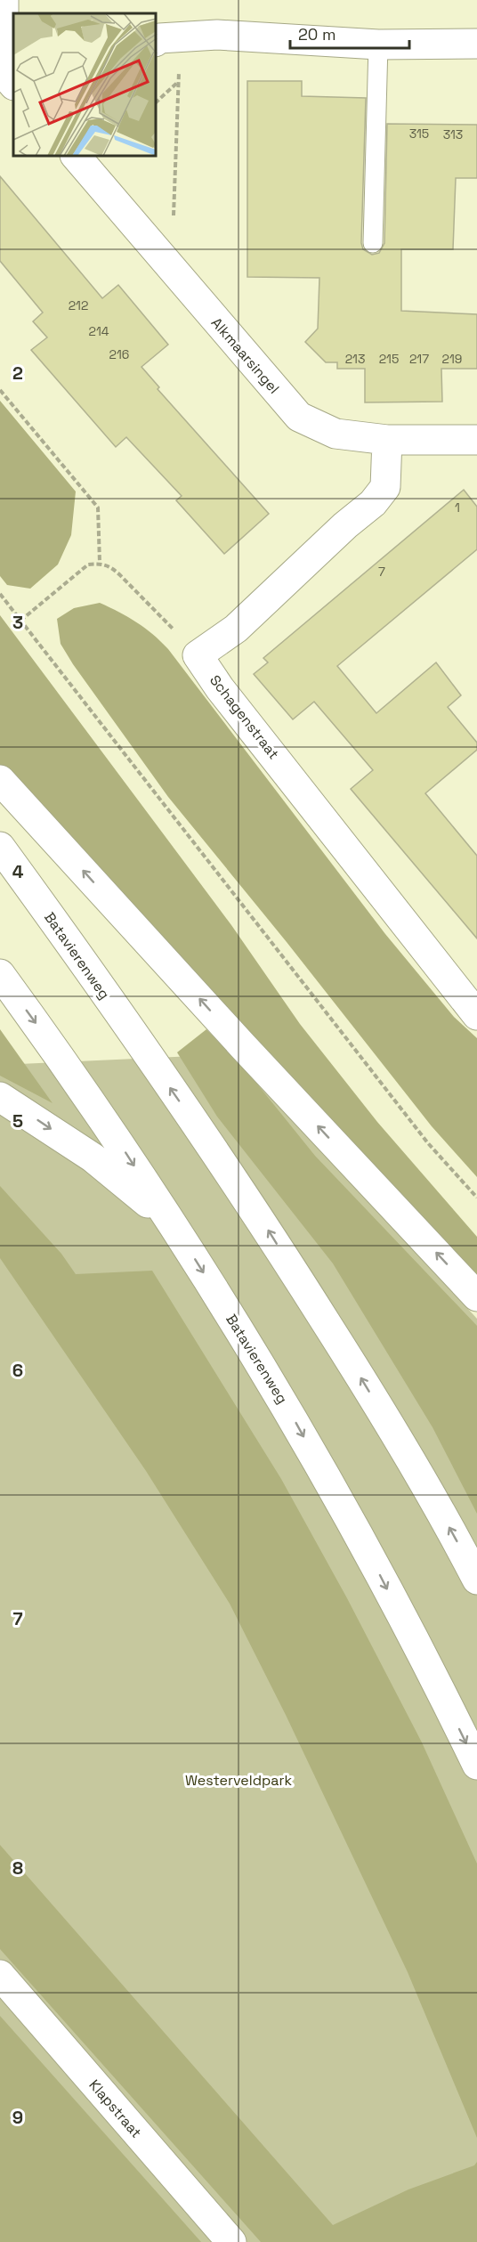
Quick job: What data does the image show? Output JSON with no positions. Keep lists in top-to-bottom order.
{
  "streets": {
    "main road": [
      "Alkmaarsingel",
      "Schagenstraat",
      "Batavierenweg",
      "Klapstraat"
    ]
  },
  "parks": ["Westerveldpark"],
  "house_numbers": [
    "315",
    "313",
    "212",
    "214",
    "216",
    "213",
    "215",
    "217",
    "219",
    "1",
    "7"
  ],
  "scale_bar": "20 m",
  "grid": {
    "rows": [
      "2",
      "3",
      "4",
      "5",
      "6",
      "7",
      "8",
      "9"
    ]
  }
}
